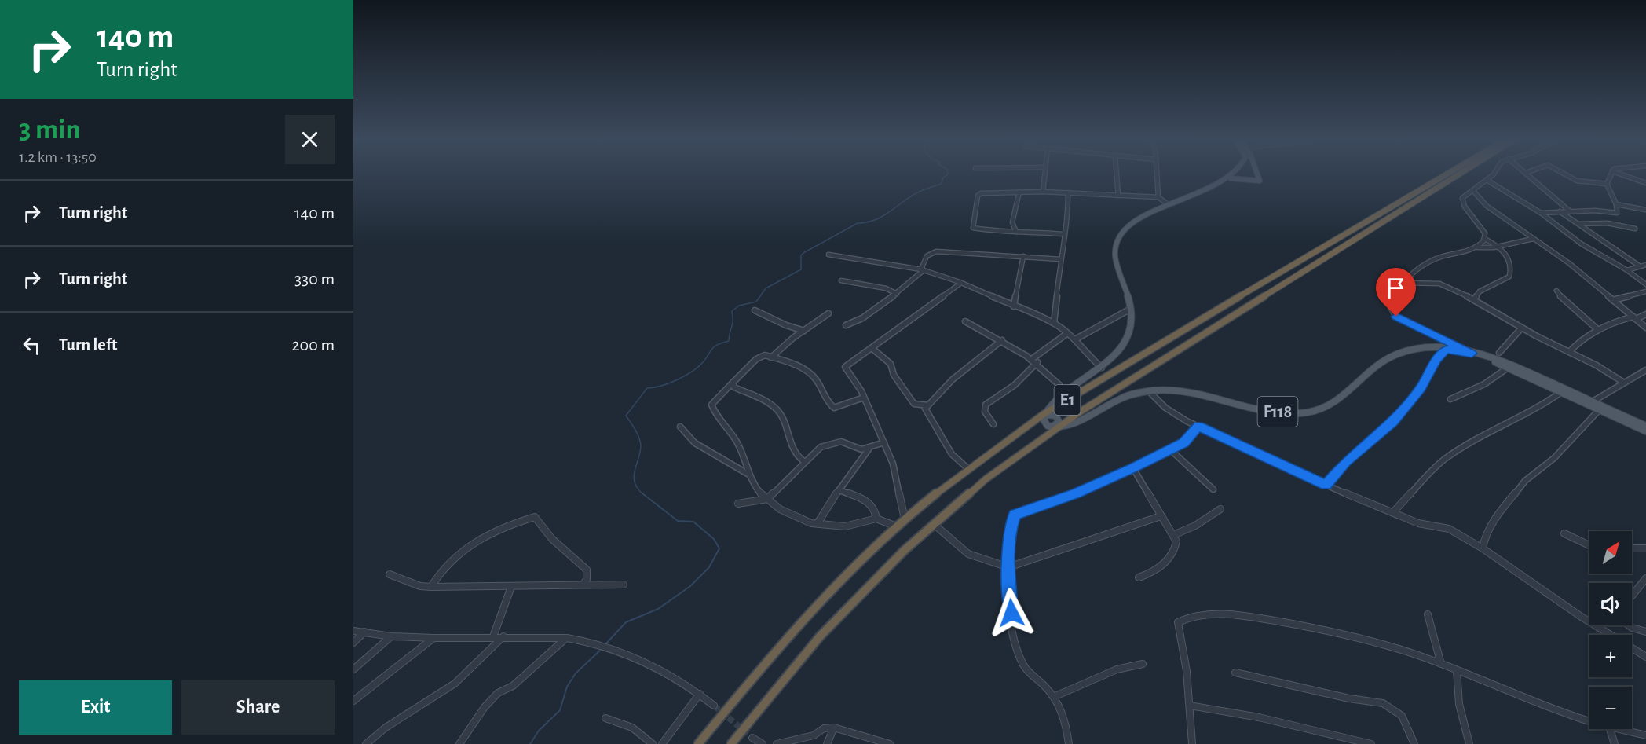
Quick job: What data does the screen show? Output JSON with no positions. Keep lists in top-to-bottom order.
{
  "streets": {
    "highway": ["E1"],
    "main road": ["F118"]
  },
  "north": "top right",
  "page": {
    "turn": ["140 m", "Turn right"],
    "heading": ["3 min", "1.2 km · 13:50"],
    "list": [
      {
        "name": "Turn right",
        "value": "140 m"
      },
      {
        "name": "Turn right",
        "value": "330 m"
      },
      {
        "name": "Turn left",
        "value": "200 m"
      }
    ],
    "map_buttons": ["+", "−"],
    "buttons": ["Exit", "Share"]
  }
}
